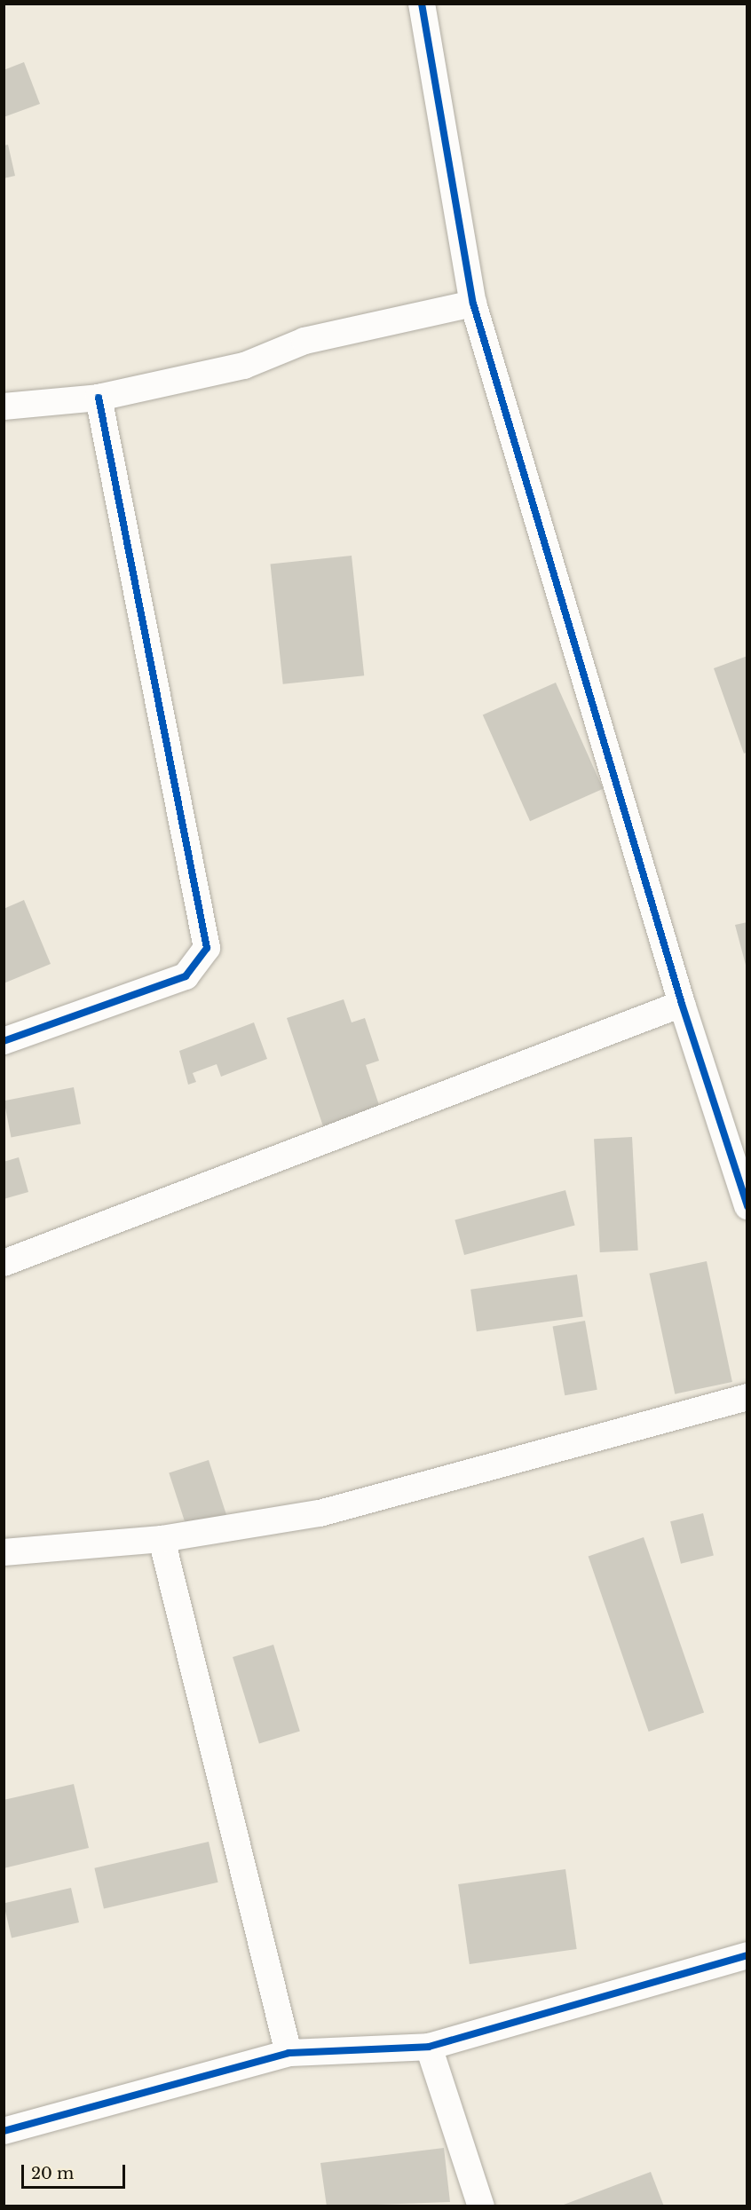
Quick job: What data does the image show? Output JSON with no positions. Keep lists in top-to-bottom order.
{
  "scale_bar": "20 m"
}
